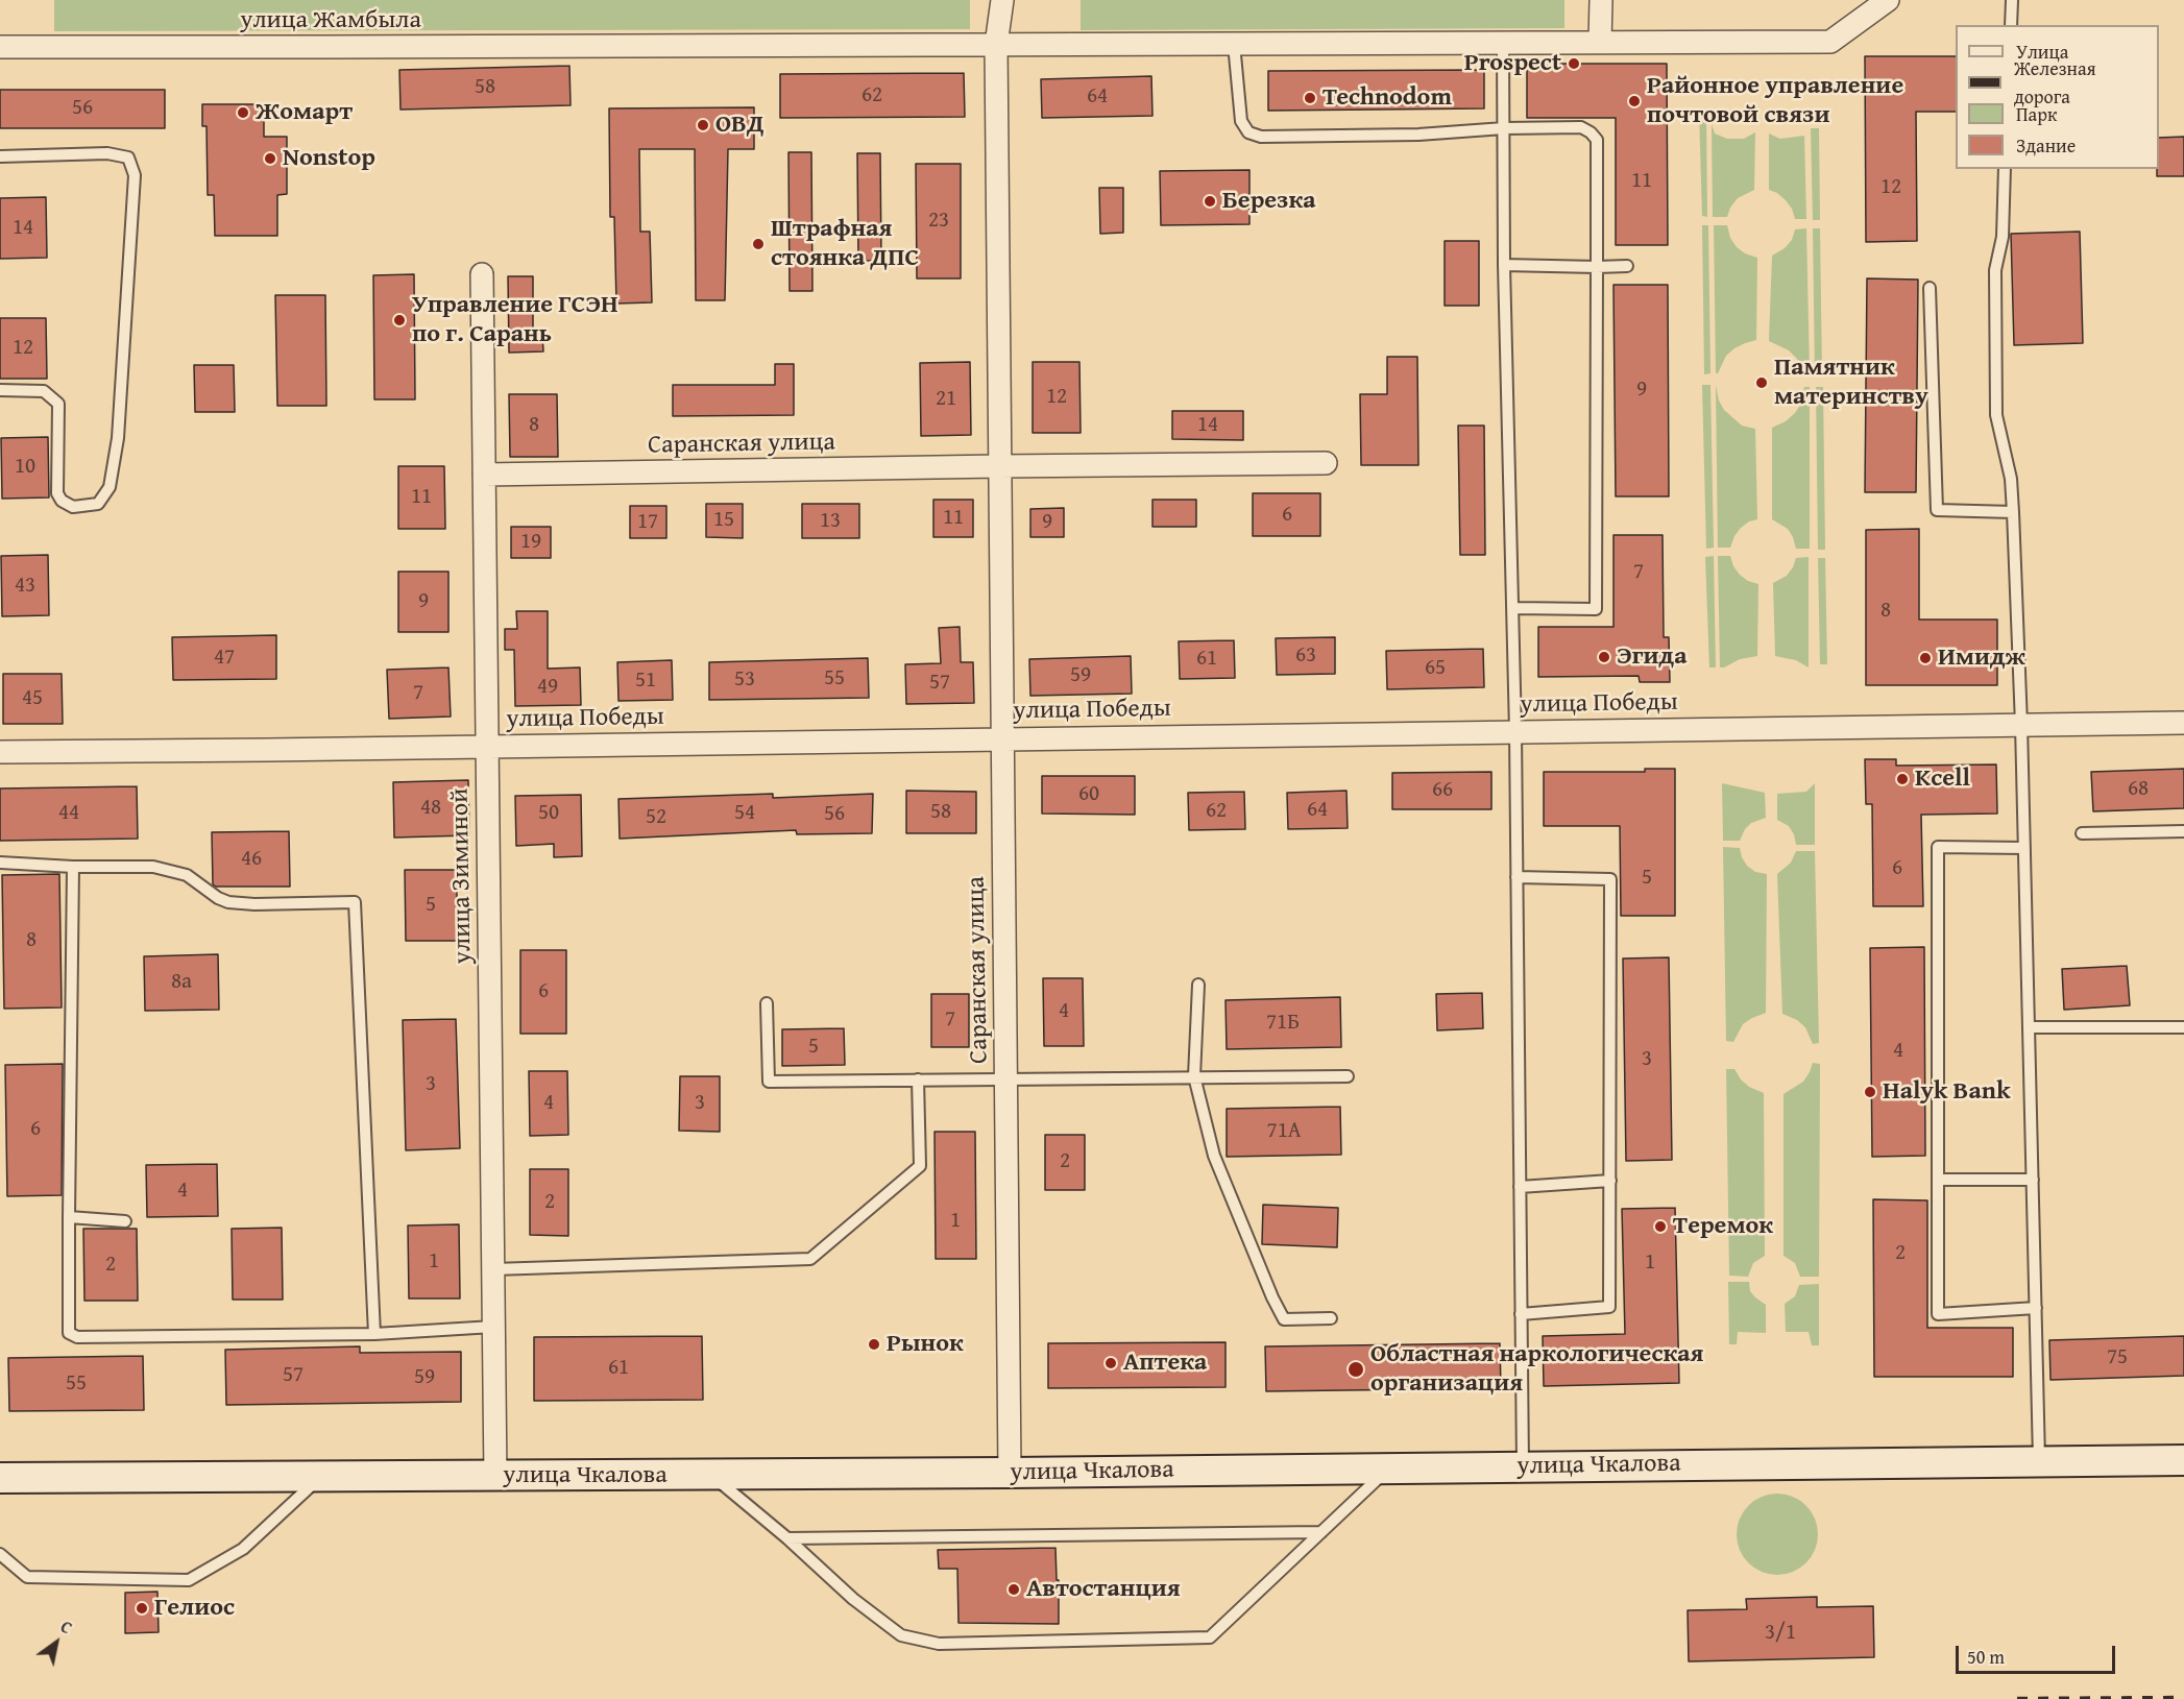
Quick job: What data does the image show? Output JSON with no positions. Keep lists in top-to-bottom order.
{
  "streets": {
    "main road": ["улица Чкалова"],
    "street": [
      "улица Жамбыла",
      "Саранская улица",
      "улица Победы",
      "улица Зиминой"
    ]
  },
  "crossings": [
    ["улица Жамбыла", "Саранская улица"],
    ["Саранская улица", "улица Победы"],
    ["Саранская улица", "улица Зиминой"],
    ["Саранская улица", "улица Чкалова"],
    ["улица Победы", "улица Зиминой"],
    ["улица Зиминой", "улица Чкалова"]
  ],
  "places": [
    "Prospect",
    "Technodom",
    "Районное управление почтовой связи",
    "Жомарт",
    "ОВД",
    "Nonstop",
    "Березка",
    "Штрафная стоянка ДПС",
    "Управление ГСЭН по г. Сарань",
    "Памятник материнству",
    "Эгида",
    "Имидж",
    "Kcell",
    "Halyk Bank",
    "Теремок",
    "Рынок",
    "Аптека",
    "Областная наркологическая организация",
    "Автостанция",
    "Гелиос"
  ],
  "house_numbers": [
    "58",
    "62",
    "64",
    "56",
    "11",
    "12",
    "23",
    "14",
    "12",
    "9",
    "12",
    "21",
    "8",
    "14",
    "10",
    "11",
    "6",
    "11",
    "15",
    "13",
    "17",
    "9",
    "19",
    "7",
    "43",
    "9",
    "8",
    "63",
    "47",
    "61",
    "65",
    "59",
    "55",
    "53",
    "51",
    "57",
    "49",
    "7",
    "45",
    "68",
    "66",
    "60",
    "48",
    "64",
    "62",
    "58",
    "44",
    "50",
    "54",
    "56",
    "52",
    "46",
    "6",
    "5",
    "5",
    "8",
    "8а",
    "6",
    "4",
    "7",
    "71Б",
    "5",
    "4",
    "3",
    "3",
    "4",
    "3",
    "6",
    "71А",
    "2",
    "4",
    "2",
    "1",
    "2",
    "1",
    "1",
    "2",
    "75",
    "61",
    "57",
    "59",
    "55",
    "3/1"
  ],
  "legend": [
    "Улица",
    "Железная дорога",
    "Парк",
    "Здание"
  ],
  "scale_bar": "50 m",
  "north": "top right"
}
